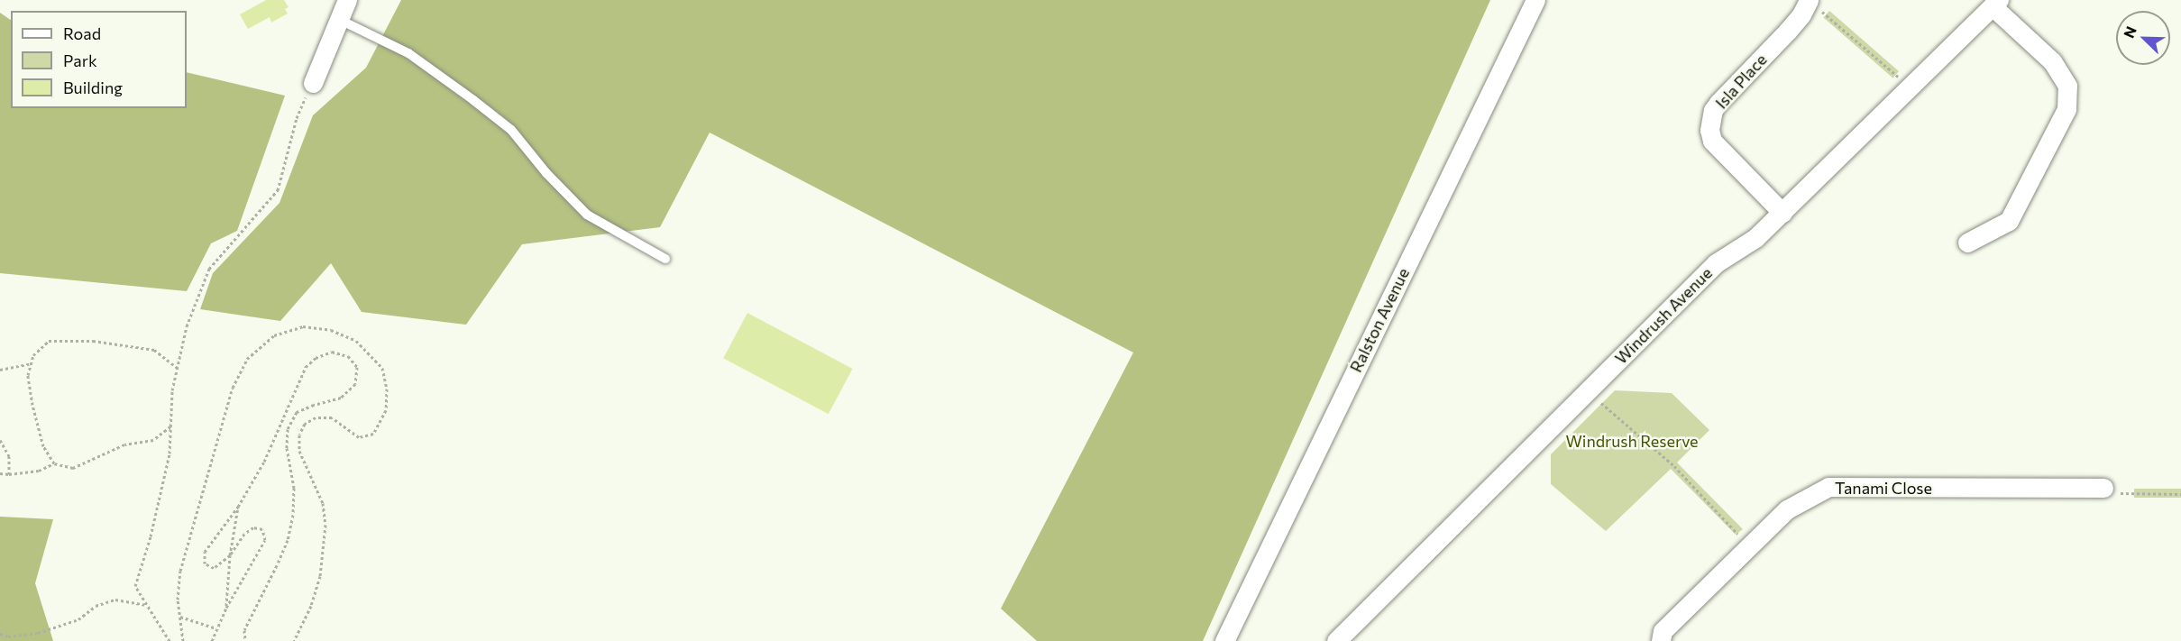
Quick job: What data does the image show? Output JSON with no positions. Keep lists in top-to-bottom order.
{
  "streets": {
    "street": [
      "Isla Place",
      "Windrush Avenue",
      "Ralston Avenue",
      "Tanami Close"
    ]
  },
  "crossings": [
    ["Isla Place", "Windrush Avenue"]
  ],
  "parks": ["Windrush Reserve"],
  "legend": ["Road", "Park", "Building"],
  "north": "top left"
}
